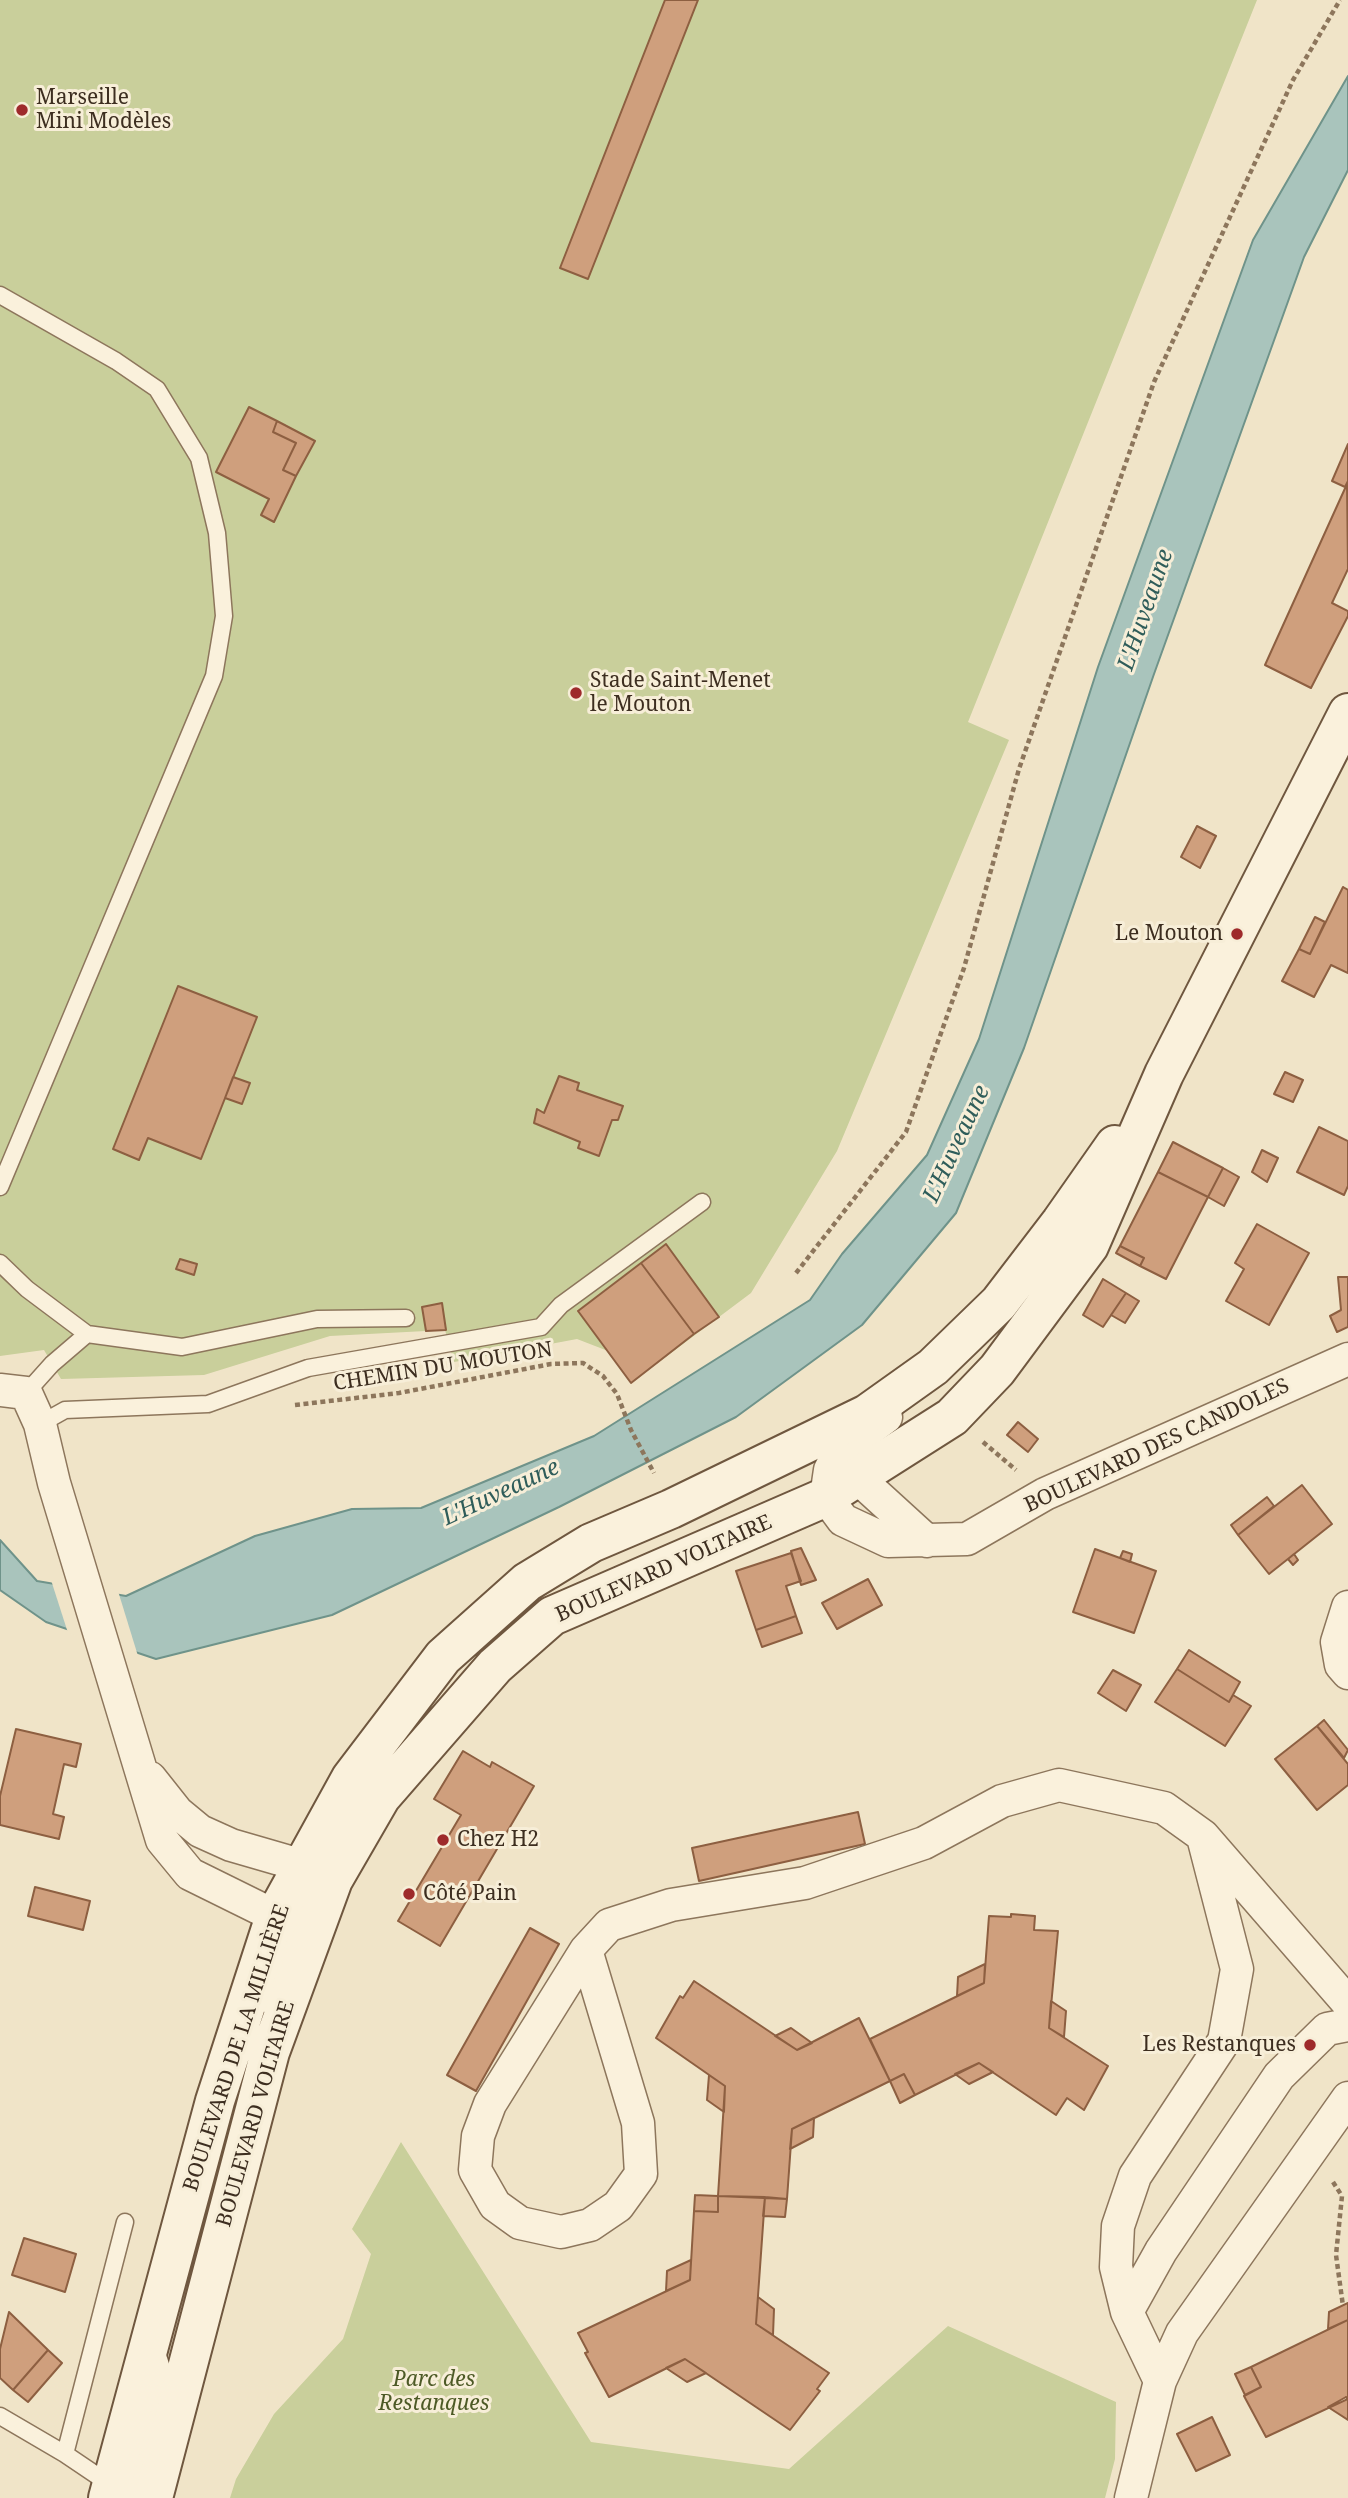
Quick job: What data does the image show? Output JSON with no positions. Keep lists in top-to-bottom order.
{
  "streets": {
    "main road": ["BOULEVARD VOLTAIRE", "BOULEVARD DE LA MILLIÈRE"],
    "street": ["BOULEVARD DES CANDOLES"],
    "path": ["CHEMIN DU MOUTON"]
  },
  "crossings": [
    ["BOULEVARD DES CANDOLES", "BOULEVARD VOLTAIRE"],
    ["BOULEVARD VOLTAIRE", "BOULEVARD DE LA MILLIÈRE"]
  ],
  "water": ["L'Huveaune"],
  "parks": ["Parc des Restanques"],
  "places": [
    "Marseille Mini Modèles",
    "Stade Saint-Menet le Mouton",
    "Le Mouton",
    "Chez H2",
    "Côté Pain",
    "Les Restanques"
  ]
}
